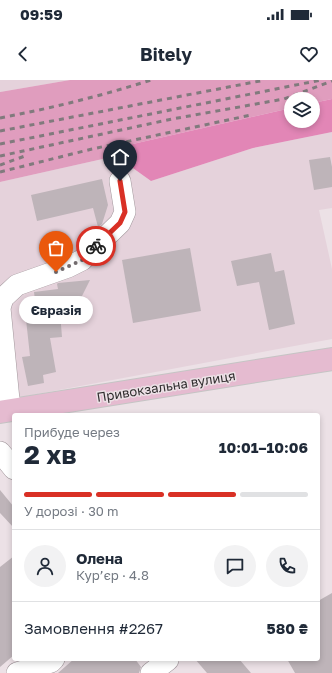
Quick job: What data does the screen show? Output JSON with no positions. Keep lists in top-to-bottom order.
{
  "streets": {
    "main road": ["Привокзальна вулиця"]
  },
  "places": ["Євразія"],
  "page": {
    "status": "09:59",
    "header": "Bitely",
    "bubble": "Євразія",
    "heading": ["2 хв", "Прибуде через", "10:01–10:06"],
    "panel": [
      "Олена",
      "Кур’єр · 4.8",
      "Замовлення #2267",
      "580 ₴"
    ],
    "bar": "У дорозі · 30 m"
  }
}
